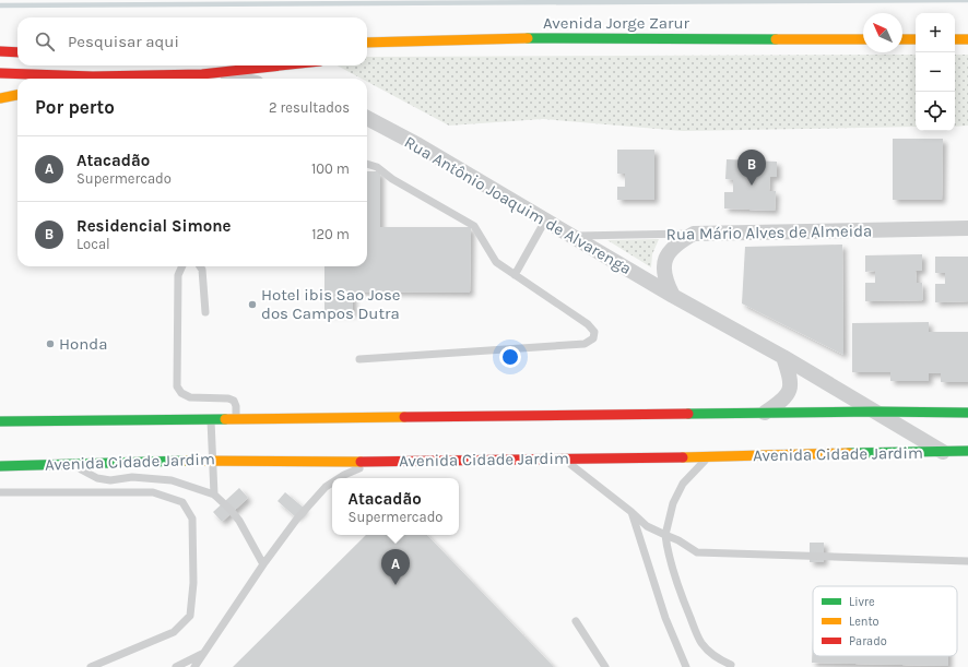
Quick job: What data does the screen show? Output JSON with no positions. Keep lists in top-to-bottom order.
{
  "streets": {
    "main road": ["Avenida Jorge Zarur", "Avenida Cidade Jardim"],
    "street": ["Rua Antônio Joaquim de Alvarenga", "Rua Mário Alves de Almeida"]
  },
  "crossings": [
    ["Rua Antônio Joaquim de Alvarenga", "Rua Mário Alves de Almeida"],
    ["Rua Antônio Joaquim de Alvarenga", "Avenida Cidade Jardim"]
  ],
  "places": ["Hotel ibis Sao Jose dos Campos Dutra", "Honda"],
  "legend": ["Livre", "Lento", "Parado"],
  "north": "top left",
  "page": {
    "map_buttons": ["+", "−"],
    "search": "Pesquisar aqui",
    "heading": ["Por perto", "2 resultados"],
    "list": [
      {
        "mark": "A",
        "name": "Atacadão",
        "note": "Supermercado",
        "value": "100 m"
      },
      {
        "mark": "B",
        "name": "Residencial Simone",
        "note": "Local",
        "value": "120 m"
      }
    ],
    "pins": ["B", "A"],
    "popup": ["Atacadão", "Supermercado"]
  }
}
